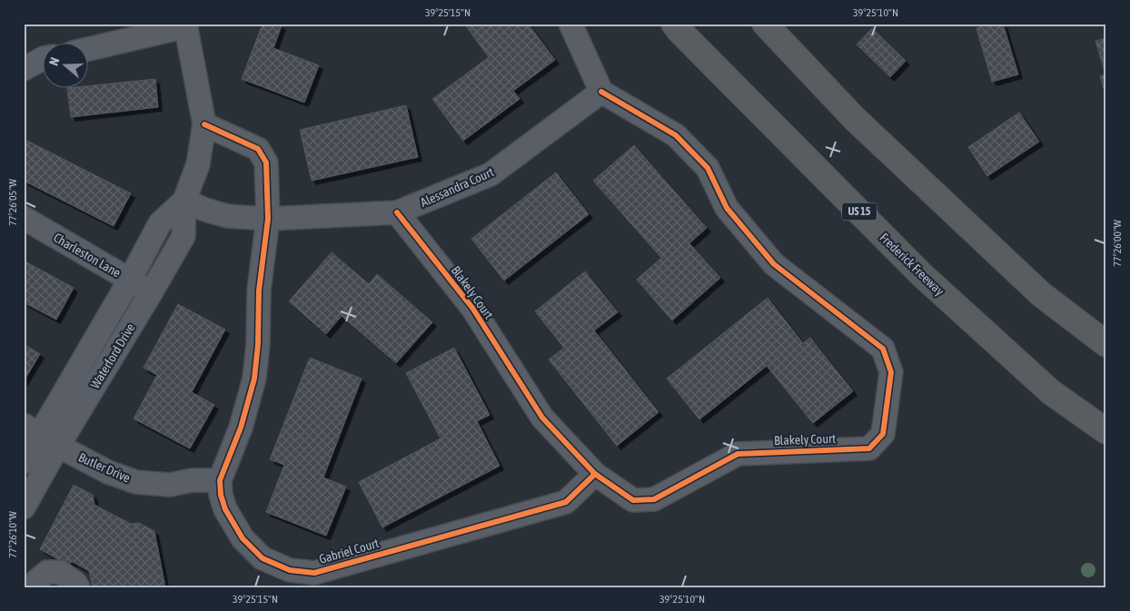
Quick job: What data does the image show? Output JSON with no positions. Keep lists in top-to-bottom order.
{
  "streets": {
    "highway": ["US 15", "Frederick Freeway"],
    "street": [
      "Alessandra Court",
      "Charleston Lane",
      "Blakely Court",
      "Waterford Drive",
      "Butler Drive",
      "Gabriel Court"
    ]
  },
  "crossings": [
    ["Alessandra Court", "Blakely Court"],
    ["Alessandra Court", "Waterford Drive"],
    ["Charleston Lane", "Waterford Drive"],
    ["Blakely Court", "Gabriel Court"],
    ["Waterford Drive", "Butler Drive"],
    ["Butler Drive", "Gabriel Court"]
  ],
  "north": "left",
  "coordinates": [
    "39°25'15\"N",
    "39°25'10\"N",
    "77°26'05\"W",
    "77°26'00\"W",
    "77°26'10\"W"
  ]
}
